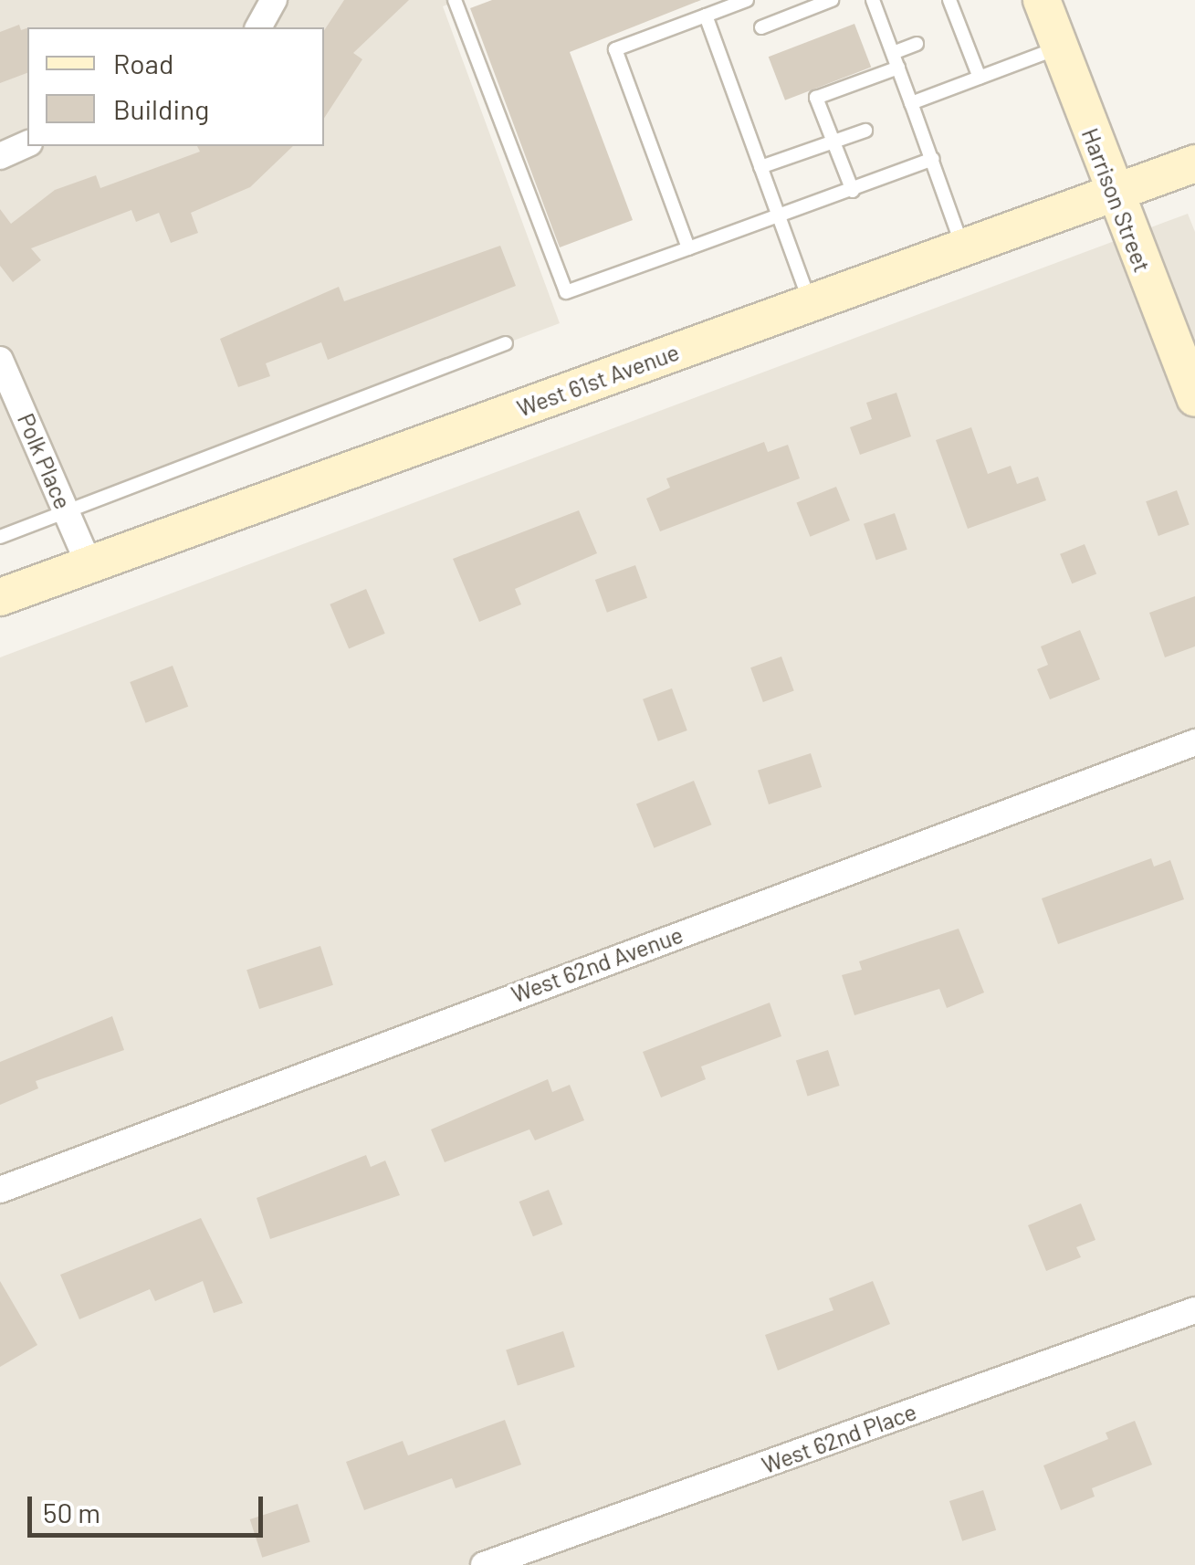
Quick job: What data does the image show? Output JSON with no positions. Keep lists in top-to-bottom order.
{
  "streets": {
    "main road": ["Harrison Street", "West 61st Avenue"],
    "street": ["Polk Place", "West 62nd Avenue", "West 62nd Place"]
  },
  "crossings": [
    ["Harrison Street", "West 61st Avenue"],
    ["West 61st Avenue", "Polk Place"]
  ],
  "legend": ["Road", "Building"],
  "scale_bar": "50 m"
}
